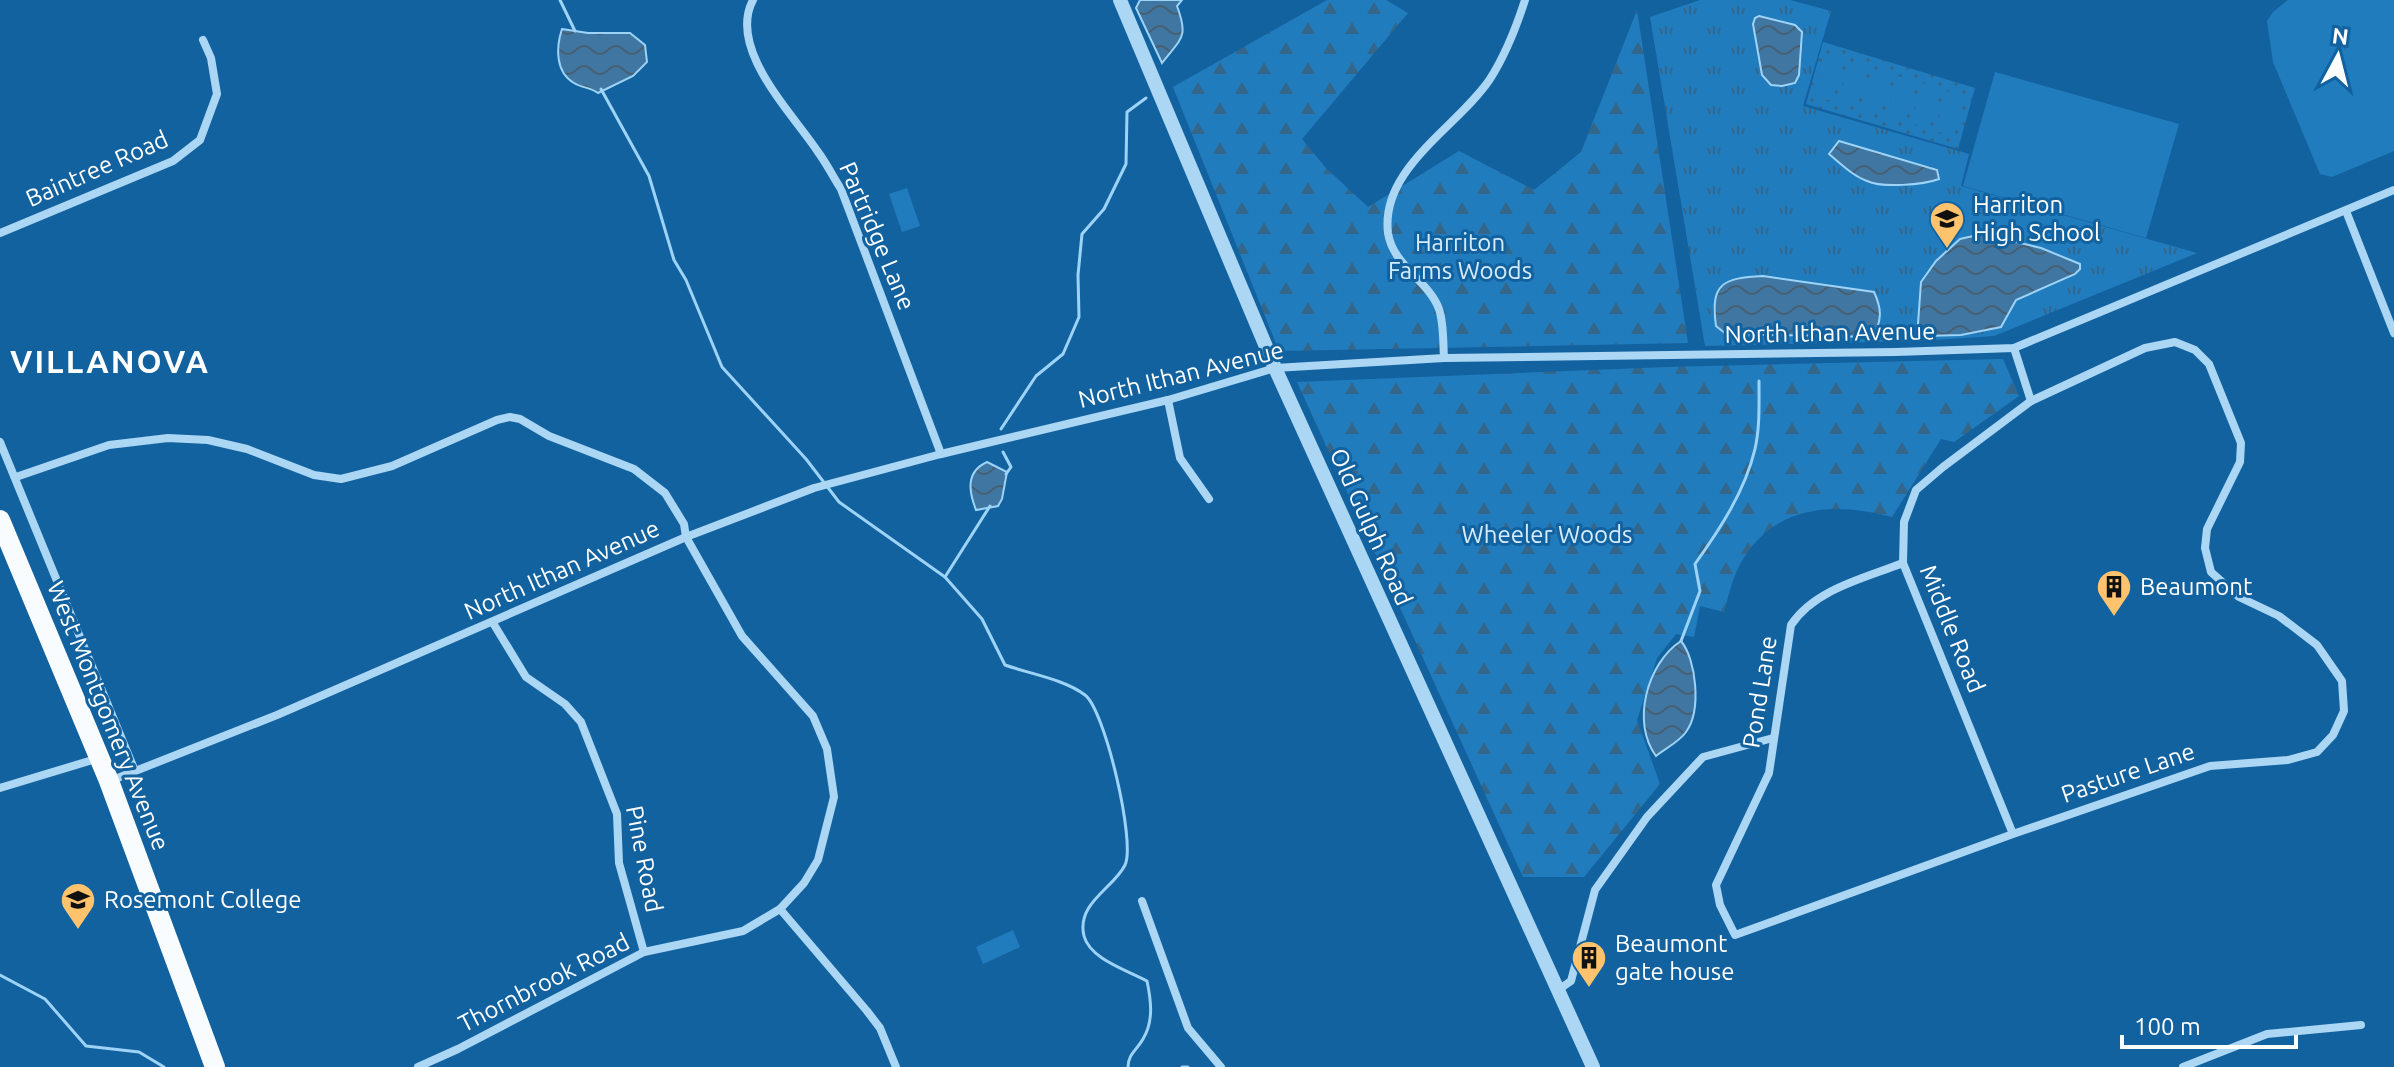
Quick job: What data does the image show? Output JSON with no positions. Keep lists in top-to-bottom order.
{
  "streets": {
    "main road": ["West Montgomery Avenue"],
    "street": [
      "Baintree Road",
      "Partridge Lane",
      "North Ithan Avenue",
      "Old Gulph Road",
      "Middle Road",
      "Pond Lane",
      "Pasture Lane",
      "Pine Road",
      "Thornbrook Road"
    ]
  },
  "crossings": [
    ["Partridge Lane", "North Ithan Avenue"],
    ["North Ithan Avenue", "Old Gulph Road"],
    ["North Ithan Avenue", "West Montgomery Avenue"],
    ["North Ithan Avenue", "Pine Road"],
    ["North Ithan Avenue", "Thornbrook Road"],
    ["Middle Road", "Pond Lane"],
    ["Middle Road", "Pasture Lane"],
    ["Pond Lane", "Pasture Lane"],
    ["West Montgomery Avenue", "Thornbrook Road"],
    ["Pine Road", "Thornbrook Road"]
  ],
  "districts": ["VILLANOVA"],
  "parks": ["Harriton Farms Woods", "Wheeler Woods"],
  "places": {
    "school or university": ["Harriton High School", "Rosemont College"],
    "building": ["Beaumont", "Beaumont gate house"]
  },
  "scale_bar": "100 m",
  "north": "top"
}
